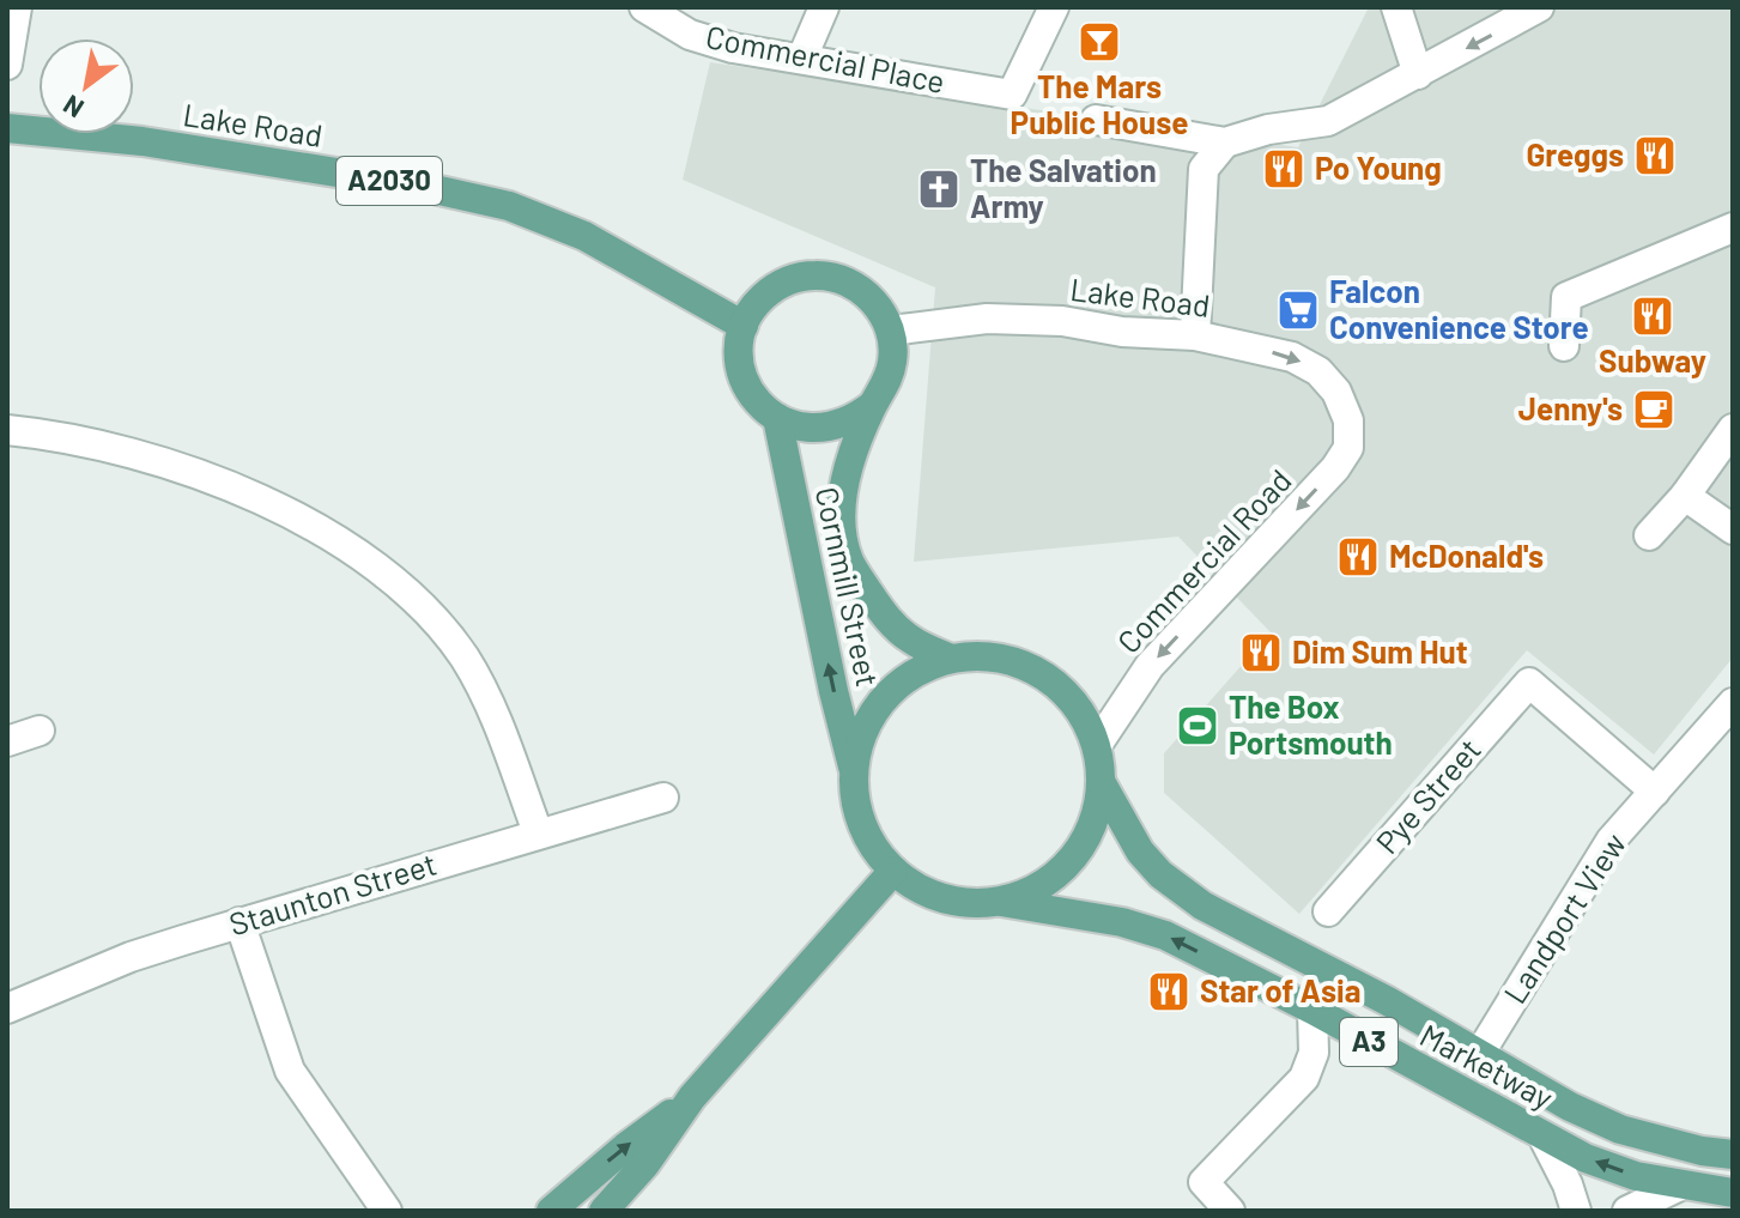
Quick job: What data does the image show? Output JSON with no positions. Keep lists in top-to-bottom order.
{
  "streets": {
    "main road": [
      "Lake Road",
      "A2030",
      "Cornmill Street",
      "A3",
      "Marketway"
    ],
    "street": [
      "Commercial Place",
      "Commercial Road",
      "Pye Street",
      "Staunton Street",
      "Landport View"
    ]
  },
  "crossings": [
    ["Lake Road", "Commercial Road"],
    ["Lake Road", "Cornmill Street"],
    ["Commercial Road", "Cornmill Street"],
    ["Commercial Road", "Marketway"],
    ["Cornmill Street", "Marketway"],
    ["Pye Street", "Landport View"],
    ["Landport View", "Marketway"]
  ],
  "one_way": ["Commercial Road", "Cornmill Street"],
  "places": {
    "bar": ["The Mars Public House"],
    "restaurant": [
      "Greggs",
      "Po Young",
      "Subway",
      "McDonald's",
      "Dim Sum Hut",
      "Star of Asia"
    ],
    "church": ["The Salvation Army"],
    "supermarket": ["Falcon Convenience Store"],
    "cafe": ["Jenny's"],
    "sports": ["The Box Portsmouth"]
  },
  "north": "bottom left"
}
